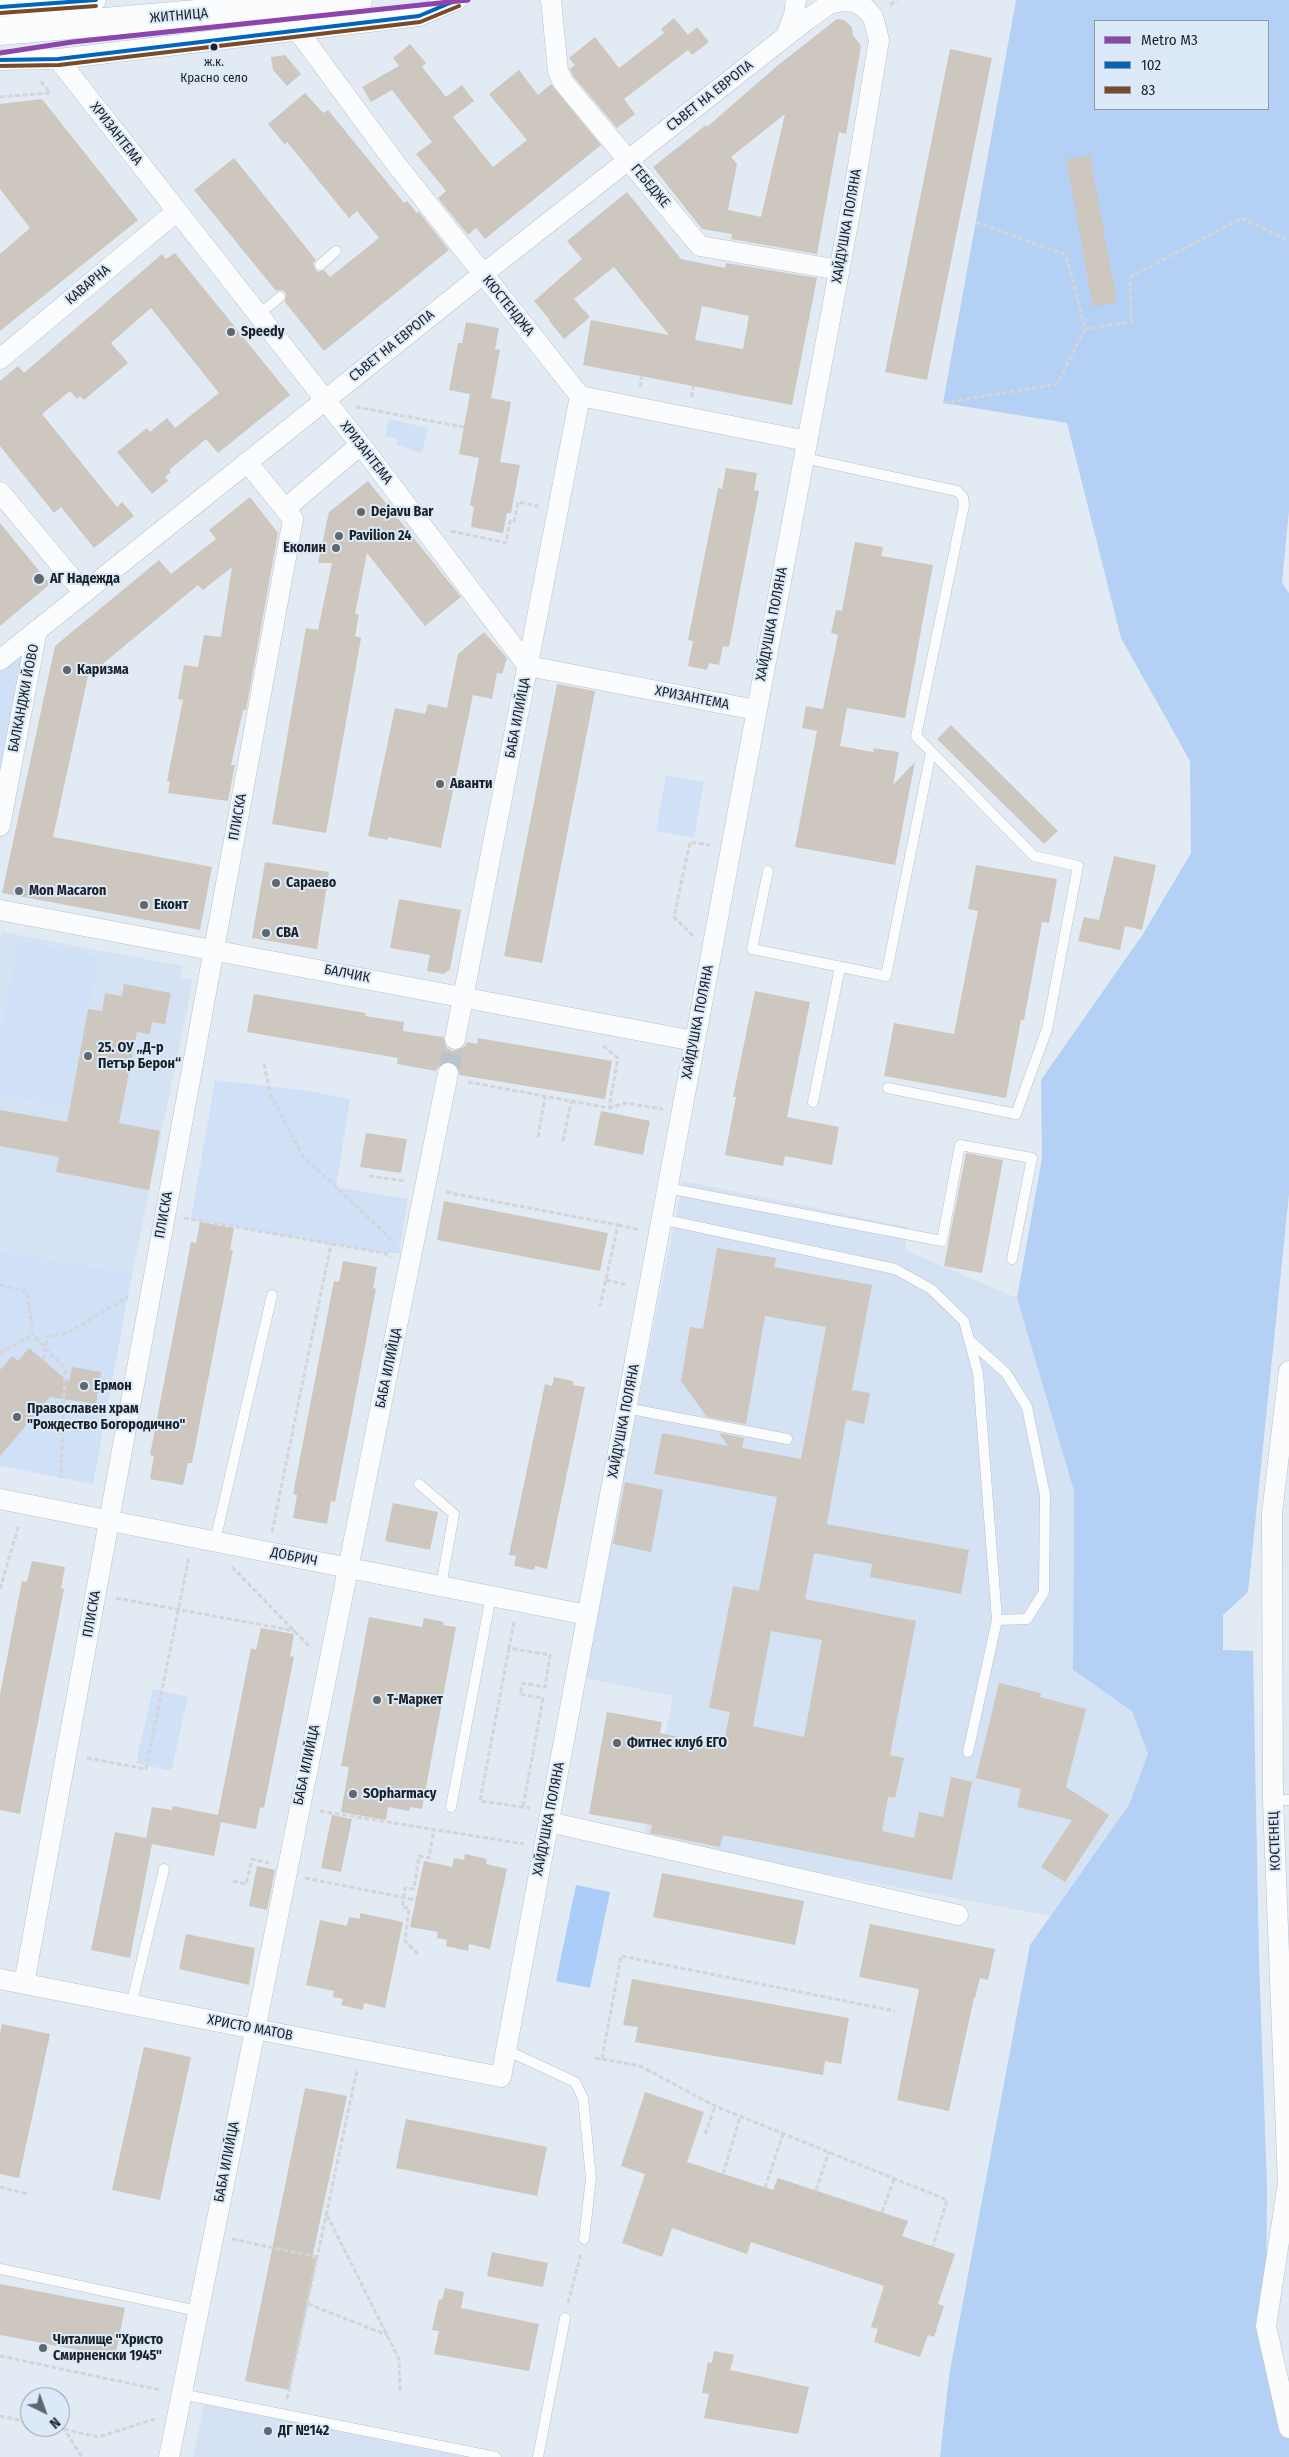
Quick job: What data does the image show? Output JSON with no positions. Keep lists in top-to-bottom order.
{
  "streets": {
    "street": [
      "ЖИТНИЦА",
      "СЪВЕТ НА ЕВРОПА",
      "ХРИЗАНТЕМА",
      "ГЕБЕДЖЕ",
      "ХАЙДУШКА ПОЛЯНА",
      "КАВАРНА",
      "КЮСТЕНДЖА",
      "БАЛКАНДЖИ ЙОВО",
      "БАБА ИЛИЙЦА",
      "ПЛИСКА",
      "БАЛЧИК",
      "ДОБРИЧ",
      "КОСТЕНЕЦ",
      "ХРИСТО МАТОВ"
    ]
  },
  "crossings": [
    ["ЖИТНИЦА", "ХРИЗАНТЕМА"],
    ["ЖИТНИЦА", "КЮСТЕНДЖА"],
    ["СЪВЕТ НА ЕВРОПА", "ХРИЗАНТЕМА"],
    ["СЪВЕТ НА ЕВРОПА", "ГЕБЕДЖЕ"],
    ["СЪВЕТ НА ЕВРОПА", "ХАЙДУШКА ПОЛЯНА"],
    ["СЪВЕТ НА ЕВРОПА", "КЮСТЕНДЖА"],
    ["СЪВЕТ НА ЕВРОПА", "БАЛКАНДЖИ ЙОВО"],
    ["СЪВЕТ НА ЕВРОПА", "ПЛИСКА"],
    ["ХРИЗАНТЕМА", "ХАЙДУШКА ПОЛЯНА"],
    ["ХРИЗАНТЕМА", "КАВАРНА"],
    ["ХРИЗАНТЕМА", "БАБА ИЛИЙЦА"],
    ["ГЕБЕДЖЕ", "ХАЙДУШКА ПОЛЯНА"],
    ["ХАЙДУШКА ПОЛЯНА", "БАЛЧИК"],
    ["ХАЙДУШКА ПОЛЯНА", "ДОБРИЧ"],
    ["ХАЙДУШКА ПОЛЯНА", "ХРИСТО МАТОВ"],
    ["КЮСТЕНДЖА", "БАБА ИЛИЙЦА"],
    ["БАБА ИЛИЙЦА", "БАЛЧИК"],
    ["БАБА ИЛИЙЦА", "ДОБРИЧ"],
    ["БАБА ИЛИЙЦА", "ХРИСТО МАТОВ"],
    ["ПЛИСКА", "БАЛЧИК"],
    ["ПЛИСКА", "ДОБРИЧ"],
    ["ПЛИСКА", "ХРИСТО МАТОВ"]
  ],
  "places": [
    "ж.к. Красно село",
    "Speedy",
    "Dejavu Bar",
    "Pavilion 24",
    "Еколин",
    "АГ Надежда",
    "Каризма",
    "Аванти",
    "Сараево",
    "Mon Macaron",
    "Еконт",
    "CBA",
    "25. ОУ „Д-р Петър Берон“",
    "Ермон",
    "Православен храм \"Рождество Богородично\"",
    "Т-Маркет",
    "Фитнес клуб ЕГО",
    "SOpharmacy",
    "Читалище \"Христо Смирненски 1945\"",
    "ДГ №142"
  ],
  "lines": ["metro line M3", "transit line 102", "transit line 83"],
  "legend": ["Metro M3", "102", "83"],
  "north": "bottom right"
}
